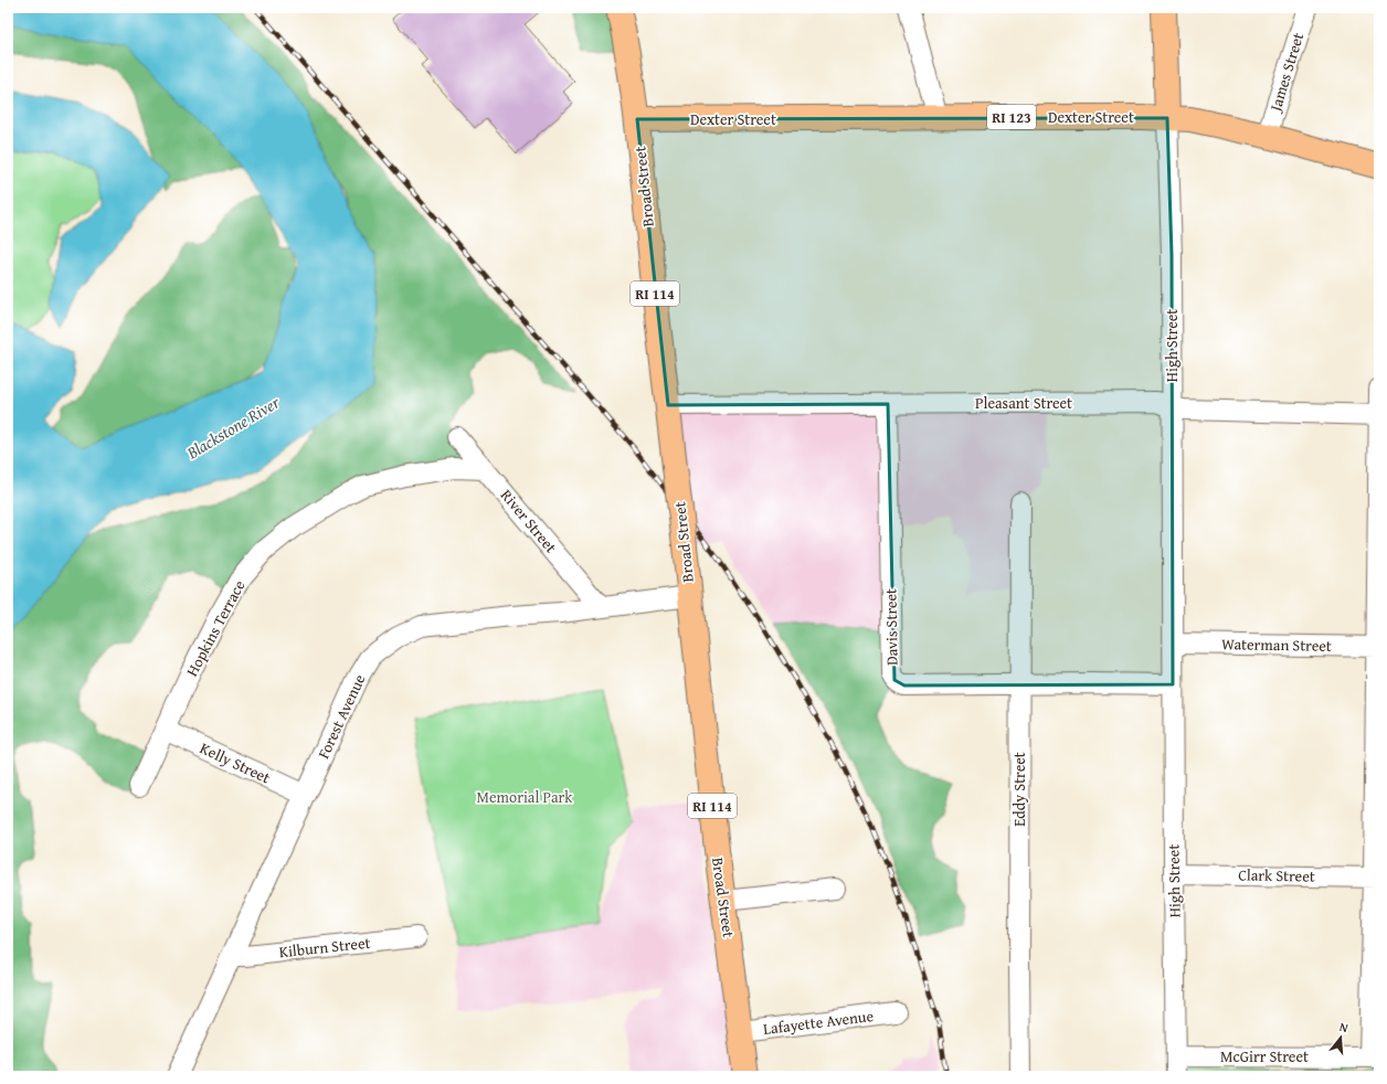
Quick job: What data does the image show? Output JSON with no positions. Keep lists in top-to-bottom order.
{
  "streets": {
    "main road": [
      "RI 123",
      "Dexter Street",
      "Broad Street",
      "RI 114",
      "High Street"
    ],
    "street": [
      "James Street",
      "Pleasant Street",
      "River Street",
      "Davis Street",
      "Hopkins Terrace",
      "Waterman Street",
      "Forest Avenue",
      "Kelly Street",
      "Eddy Street",
      "Clark Street",
      "Kilburn Street",
      "Lafayette Avenue",
      "McGirr Street"
    ]
  },
  "crossings": [
    ["James Street", "Dexter Street"],
    ["Dexter Street", "Broad Street"],
    ["Dexter Street", "High Street"],
    ["Broad Street", "Pleasant Street"],
    ["Broad Street", "Forest Avenue"],
    ["Broad Street", "Lafayette Avenue"],
    ["High Street", "Pleasant Street"],
    ["High Street", "Davis Street"],
    ["High Street", "Waterman Street"],
    ["High Street", "Clark Street"],
    ["High Street", "McGirr Street"],
    ["Pleasant Street", "Davis Street"],
    ["River Street", "Hopkins Terrace"],
    ["River Street", "Forest Avenue"],
    ["Davis Street", "Eddy Street"],
    ["Hopkins Terrace", "Kelly Street"],
    ["Forest Avenue", "Kelly Street"],
    ["Forest Avenue", "Kilburn Street"]
  ],
  "water": ["Blackstone River"],
  "parks": ["Memorial Park"],
  "north": "top"
}
